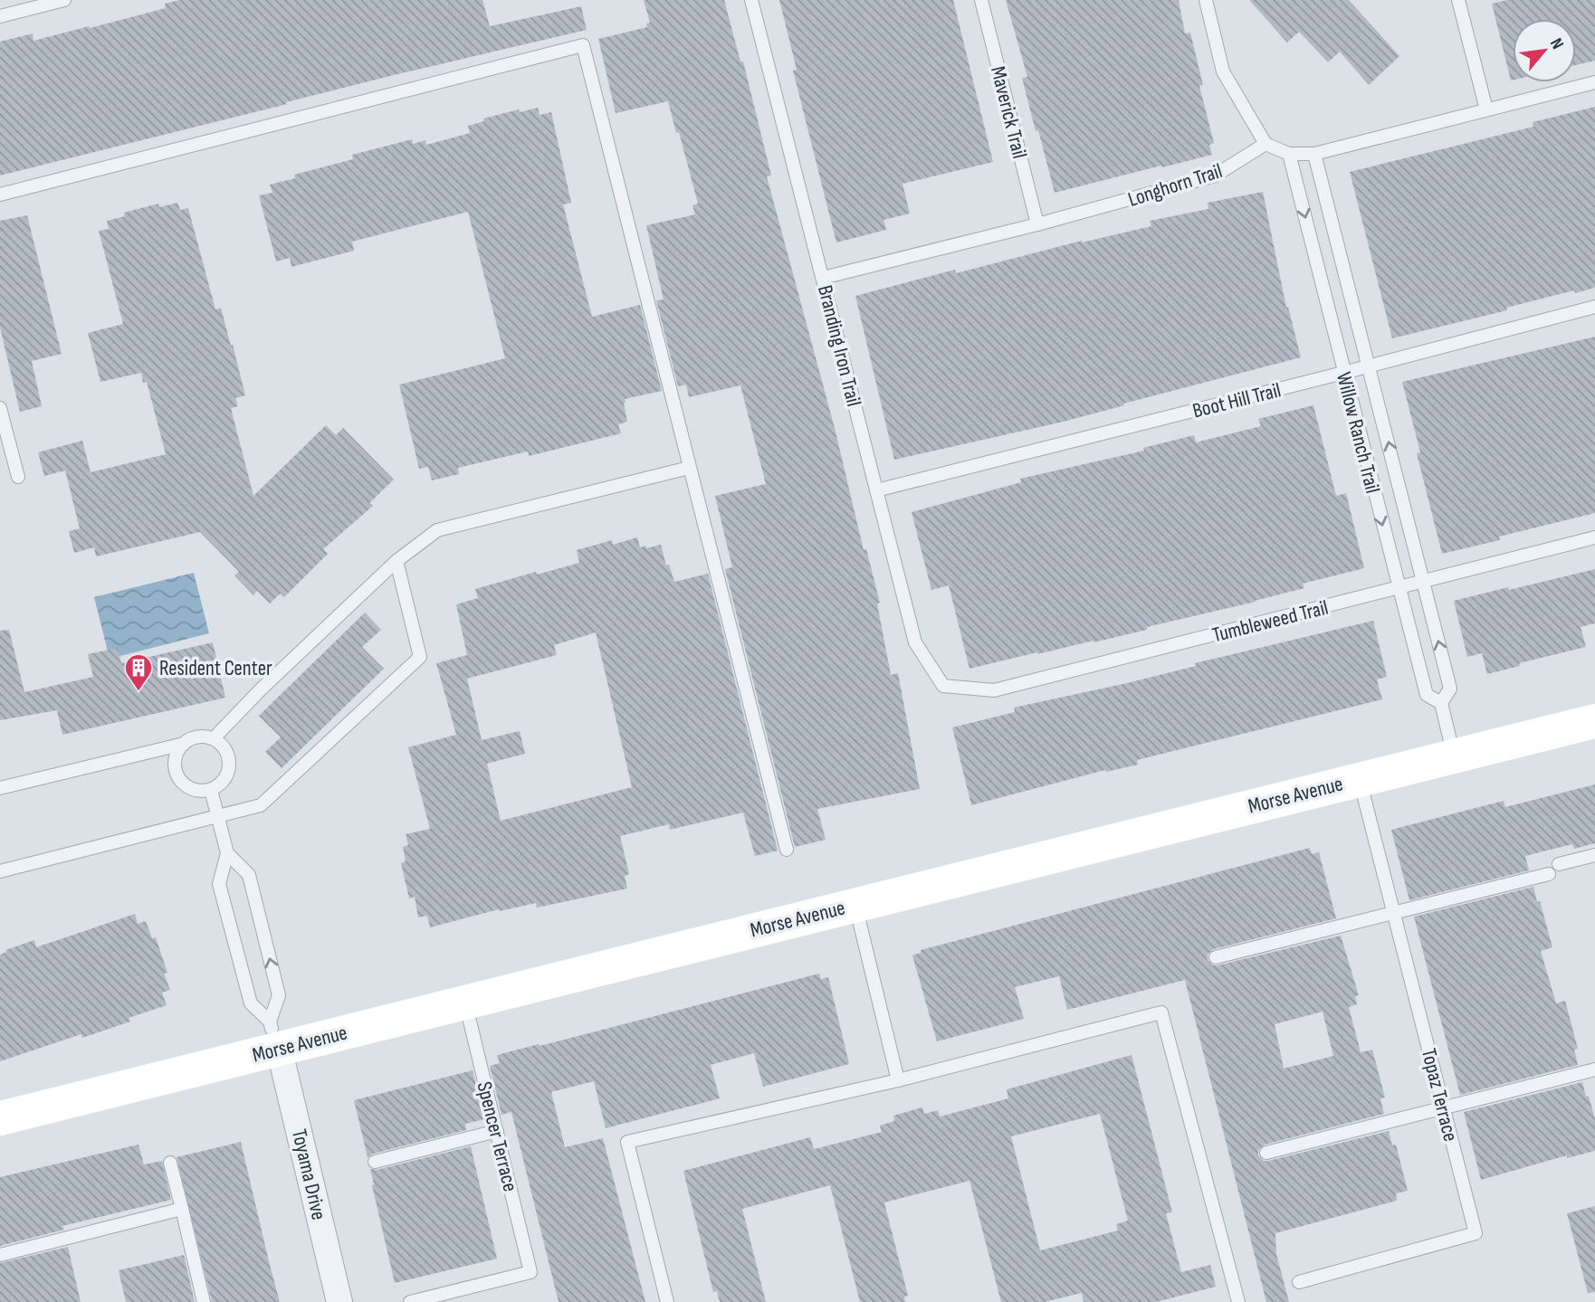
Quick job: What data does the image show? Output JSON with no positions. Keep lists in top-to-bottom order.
{
  "streets": {
    "street": ["Morse Avenue", "Toyama Drive"],
    "lane": [
      "Maverick Trail",
      "Longhorn Trail",
      "Branding Iron Trail",
      "Boot Hill Trail",
      "Willow Ranch Trail",
      "Tumbleweed Trail",
      "Topaz Terrace",
      "Spencer Terrace"
    ]
  },
  "crossings": [
    ["Maverick Trail", "Longhorn Trail"],
    ["Longhorn Trail", "Branding Iron Trail"],
    ["Branding Iron Trail", "Boot Hill Trail"],
    ["Branding Iron Trail", "Tumbleweed Trail"],
    ["Boot Hill Trail", "Willow Ranch Trail"],
    ["Willow Ranch Trail", "Tumbleweed Trail"],
    ["Willow Ranch Trail", "Morse Avenue"],
    ["Morse Avenue", "Topaz Terrace"],
    ["Morse Avenue", "Spencer Terrace"],
    ["Morse Avenue", "Toyama Drive"]
  ],
  "places": {
    "building": ["Resident Center"]
  },
  "north": "top right"
}
